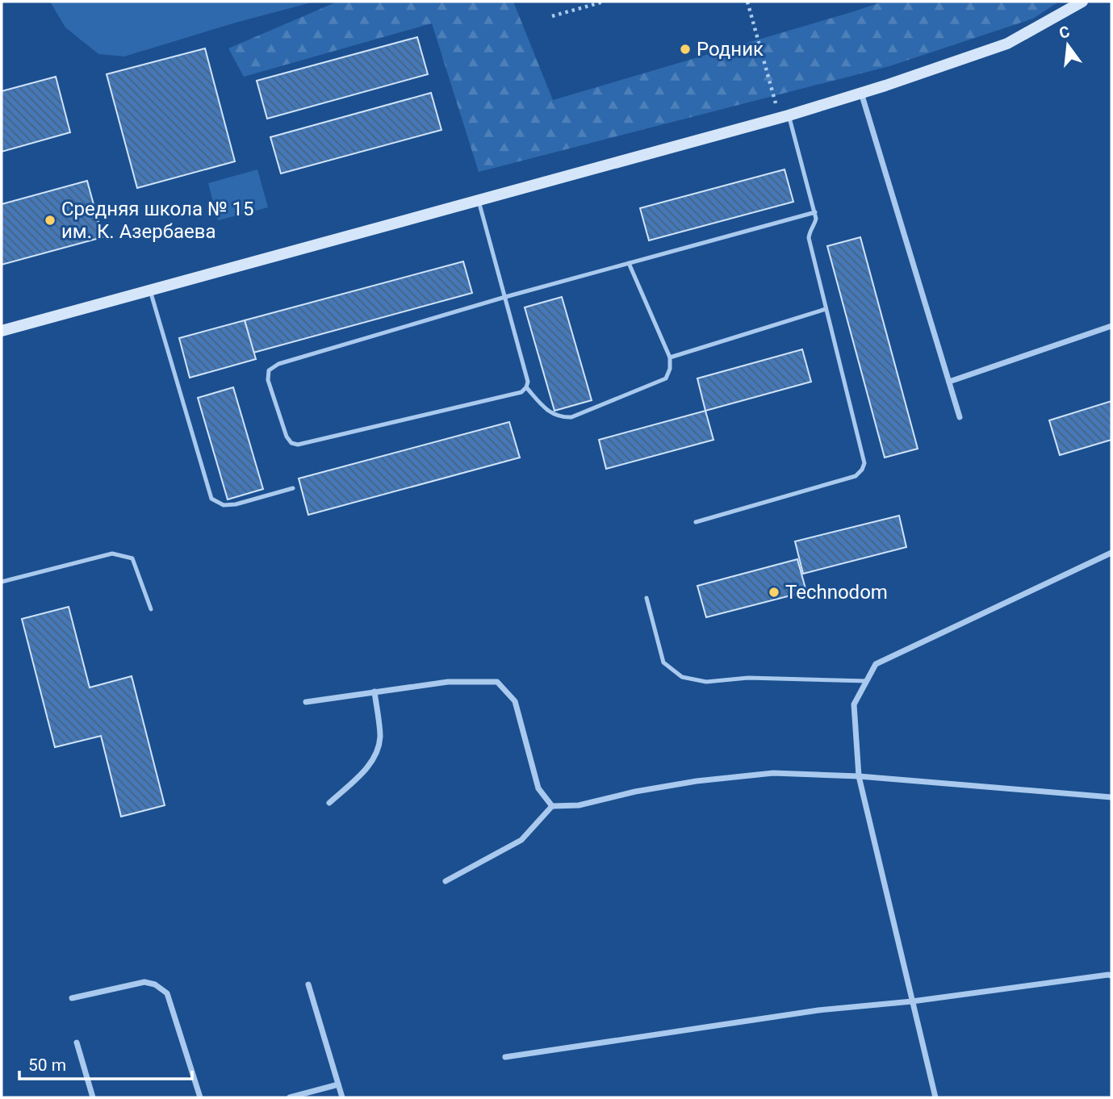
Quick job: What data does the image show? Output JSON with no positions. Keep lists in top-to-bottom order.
{
  "places": ["Родник", "Средняя школа № 15 им. К. Азербаева", "Technodom"],
  "scale_bar": "50 m",
  "north": "top"
}
